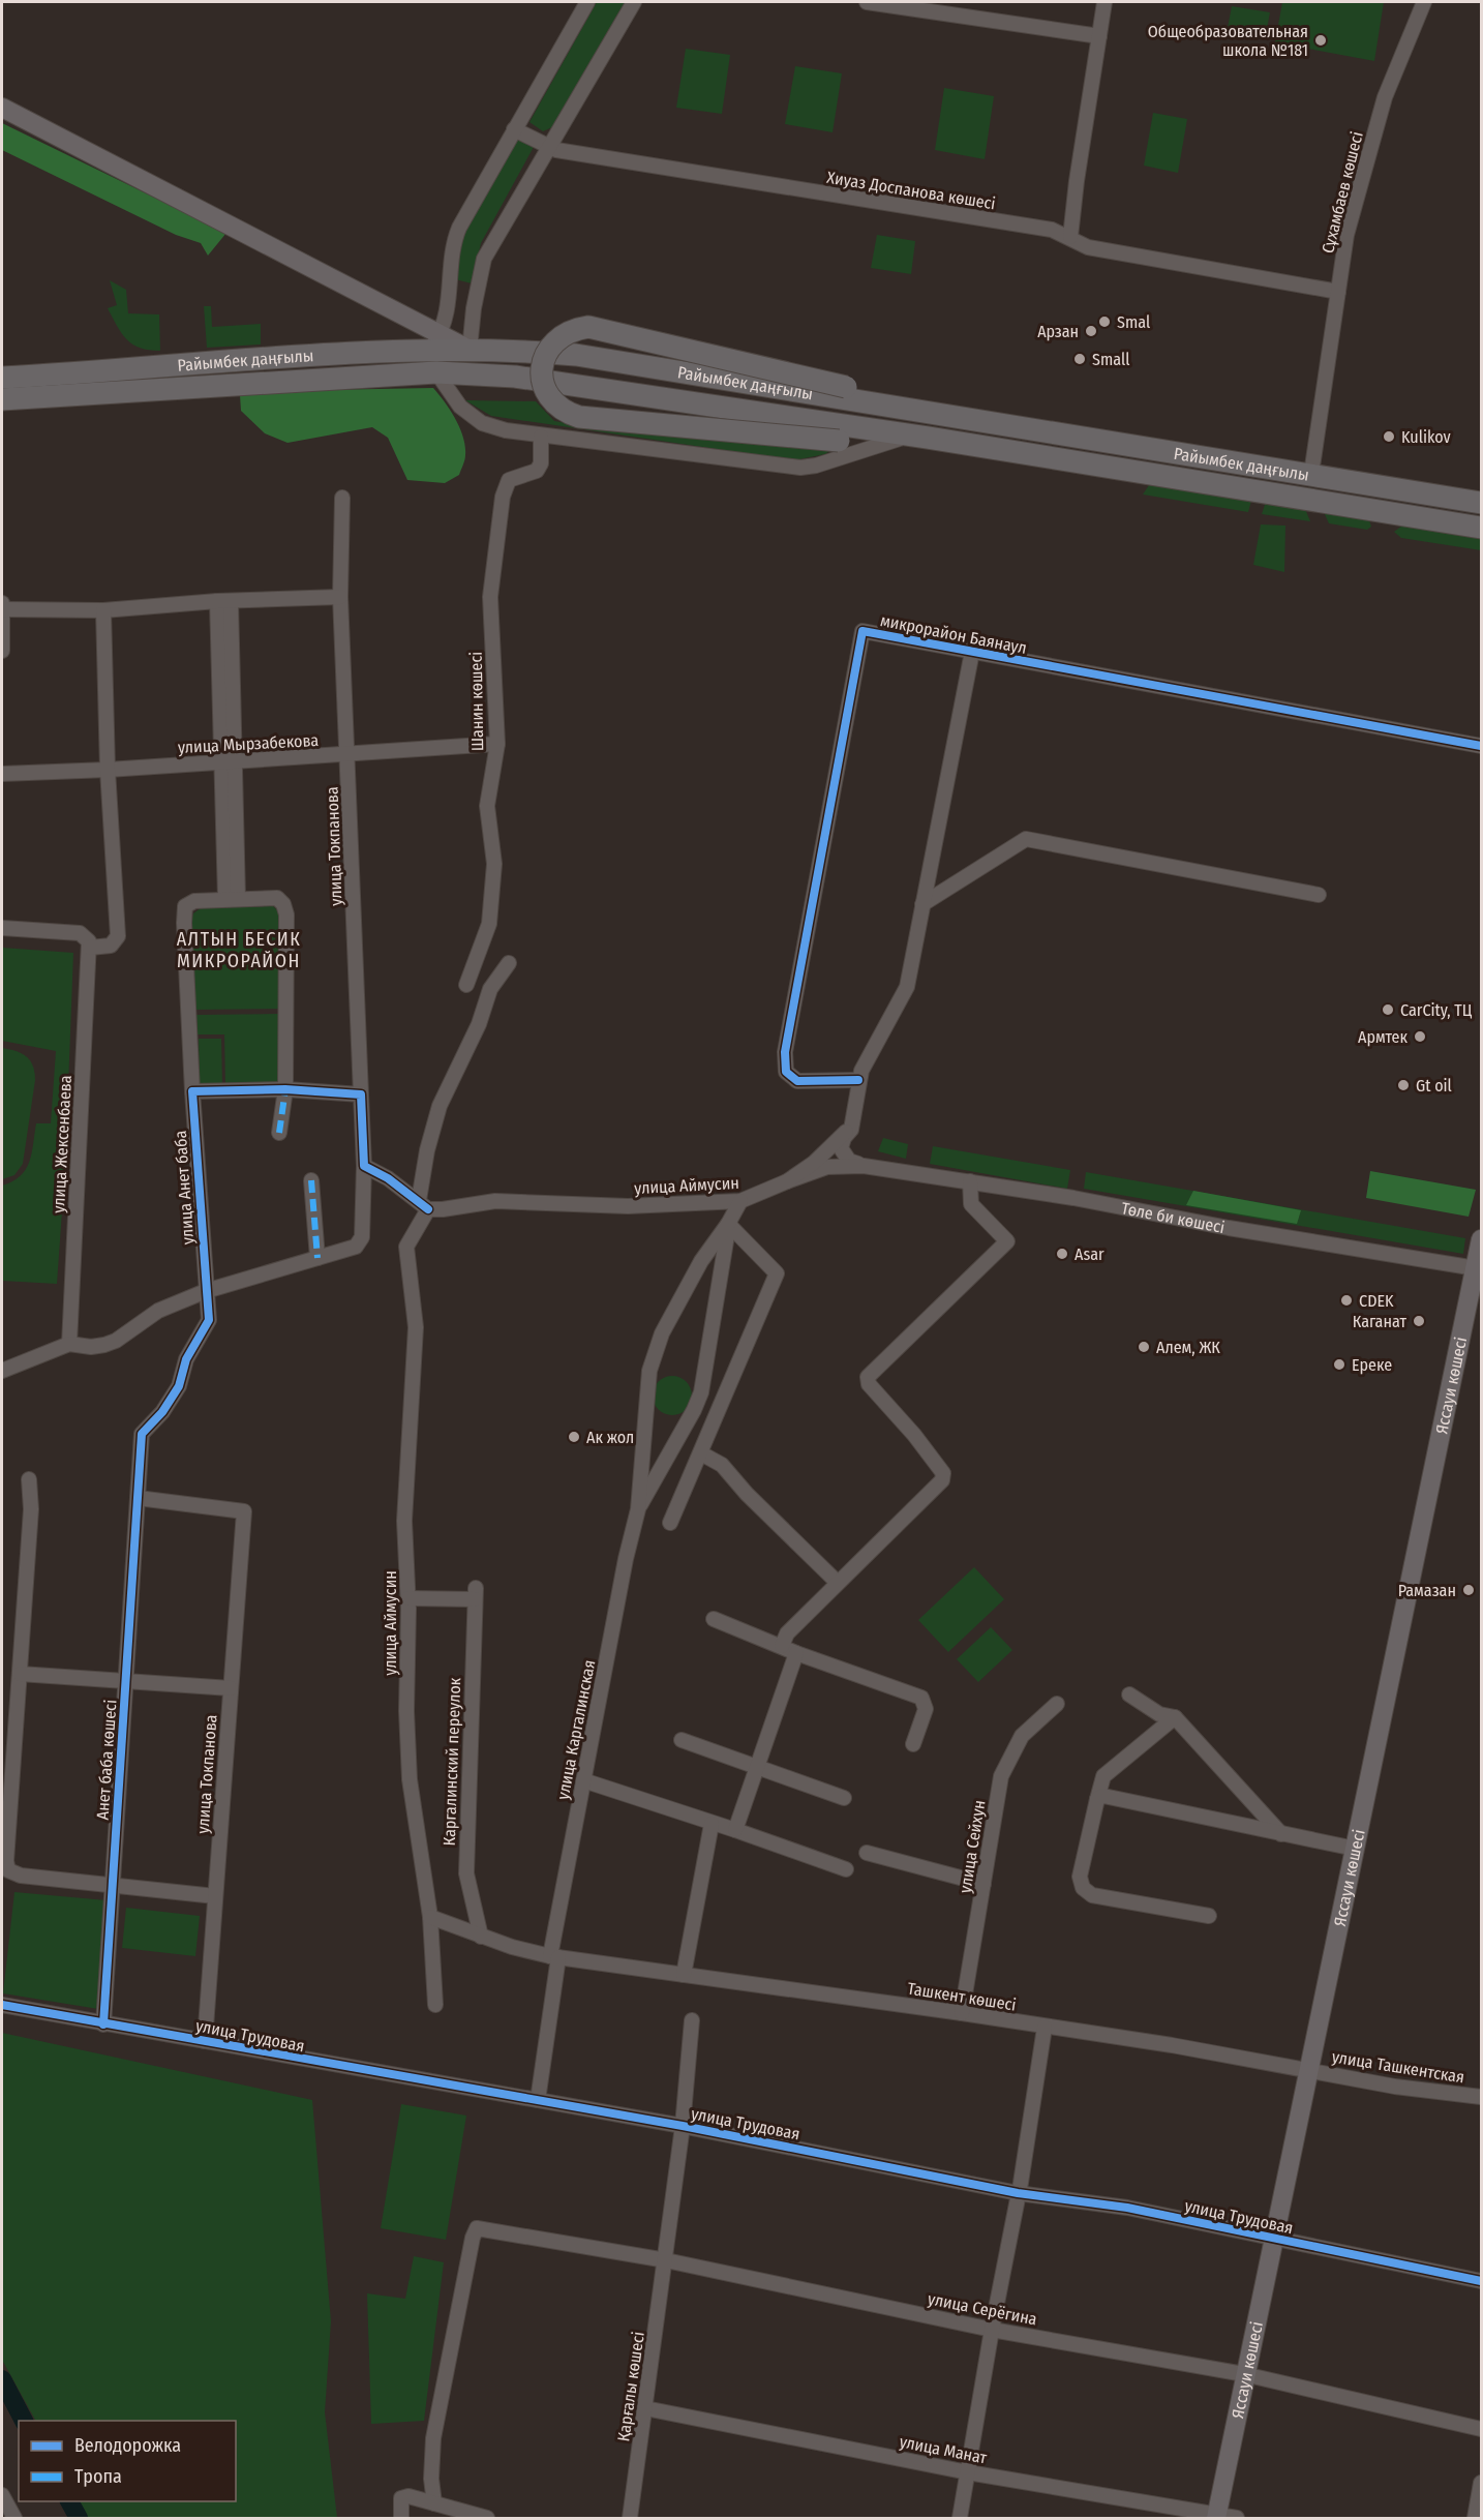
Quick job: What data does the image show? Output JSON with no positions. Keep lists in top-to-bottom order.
{
  "streets": {
    "highway": ["Райымбек даңғылы"],
    "main road": ["Яссауи көшесі"],
    "street": [
      "Хиуаз Доспанова көшесі",
      "Сұхамбаев көшесі",
      "микрорайон Баянаул",
      "Шанин көшесі",
      "улица Мырзабекова",
      "улица Токпанова",
      "улица Жексенбаева",
      "улица Аймусин",
      "улица Анет баба",
      "Төле би көшесі",
      "улица Каргалинская",
      "Анет баба көшесі",
      "Каргалинский переулок",
      "улица Сейхун",
      "Ташкент көшесі",
      "улица Трудовая",
      "улица Ташкентская",
      "улица Серёгина",
      "Қарғалы көшесі",
      "улица Манат"
    ]
  },
  "crossings": [
    ["Хиуаз Доспанова көшесі", "Сұхамбаев көшесі"],
    ["Сұхамбаев көшесі", "Райымбек даңғылы"],
    ["Шанин көшесі", "улица Мырзабекова"],
    ["улица Мырзабекова", "улица Токпанова"],
    ["улица Токпанова", "улица Анет баба"],
    ["улица Токпанова", "Анет баба көшесі"],
    ["улица Токпанова", "улица Трудовая"],
    ["улица Аймусин", "Төле би көшесі"],
    ["улица Аймусин", "Каргалинский переулок"],
    ["улица Анет баба", "Анет баба көшесі"],
    ["Төле би көшесі", "Яссауи көшесі"],
    ["Яссауи көшесі", "Ташкент көшесі"],
    ["Яссауи көшесі", "улица Трудовая"],
    ["Яссауи көшесі", "улица Ташкентская"],
    ["Яссауи көшесі", "улица Серёгина"],
    ["Яссауи көшесі", "улица Манат"],
    ["улица Каргалинская", "Ташкент көшесі"],
    ["улица Каргалинская", "улица Трудовая"],
    ["Анет баба көшесі", "улица Трудовая"],
    ["улица Сейхун", "Ташкент көшесі"],
    ["Ташкент көшесі", "улица Ташкентская"],
    ["улица Серёгина", "Қарғалы көшесі"],
    ["Қарғалы көшесі", "улица Манат"]
  ],
  "districts": ["АЛТЫН БЕСИК МИКРОРАЙОН"],
  "places": [
    "Общеобразовательная школа №181",
    "Smal",
    "Арзан",
    "Small",
    "Kulikov",
    "CarCity, ТЦ",
    "Армтек",
    "Gt oil",
    "Asar",
    "CDEK",
    "Каганат",
    "Алем, ЖК",
    "Ереке",
    "Ак жол",
    "Рамазан"
  ],
  "legend": ["Велодорожка", "Тропа"]
}
